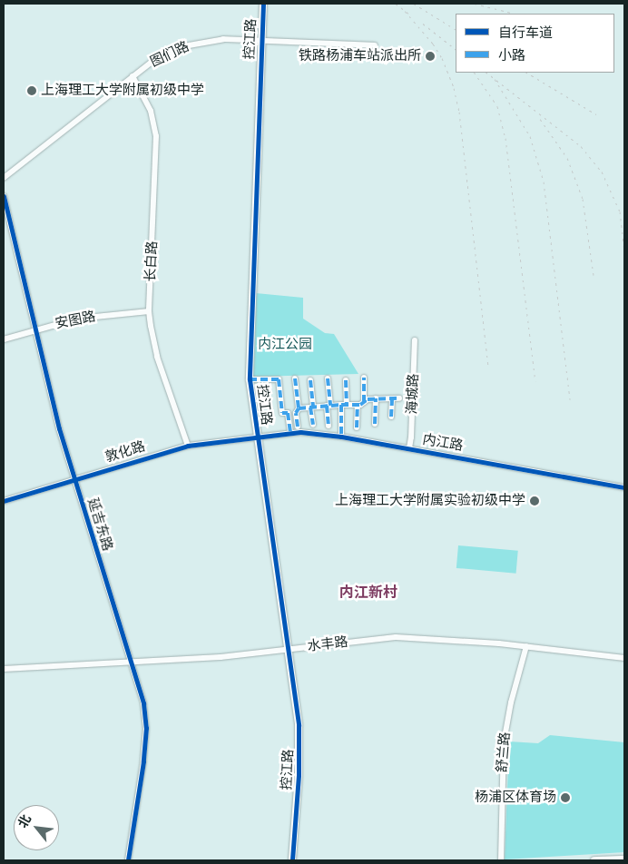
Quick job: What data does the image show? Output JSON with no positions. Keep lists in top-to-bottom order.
{
  "streets": {
    "main road": ["控江路"],
    "street": [
      "图们路",
      "长白路",
      "安图路",
      "海城路",
      "内江路",
      "敦化路",
      "延吉东路",
      "水丰路",
      "舒兰路"
    ]
  },
  "crossings": [
    ["控江路", "图们路"],
    ["控江路", "内江路"],
    ["控江路", "敦化路"],
    ["控江路", "水丰路"],
    ["图们路", "长白路"],
    ["长白路", "安图路"],
    ["长白路", "敦化路"],
    ["安图路", "延吉东路"],
    ["海城路", "内江路"],
    ["内江路", "敦化路"],
    ["敦化路", "延吉东路"],
    ["延吉东路", "水丰路"],
    ["水丰路", "舒兰路"]
  ],
  "districts": ["内江新村"],
  "parks": ["内江公园"],
  "places": [
    "铁路杨浦车站派出所",
    "上海理工大学附属初级中学",
    "上海理工大学附属实验初级中学",
    "杨浦区体育场"
  ],
  "legend": ["自行车道", "小路"],
  "north": "top left"
}
